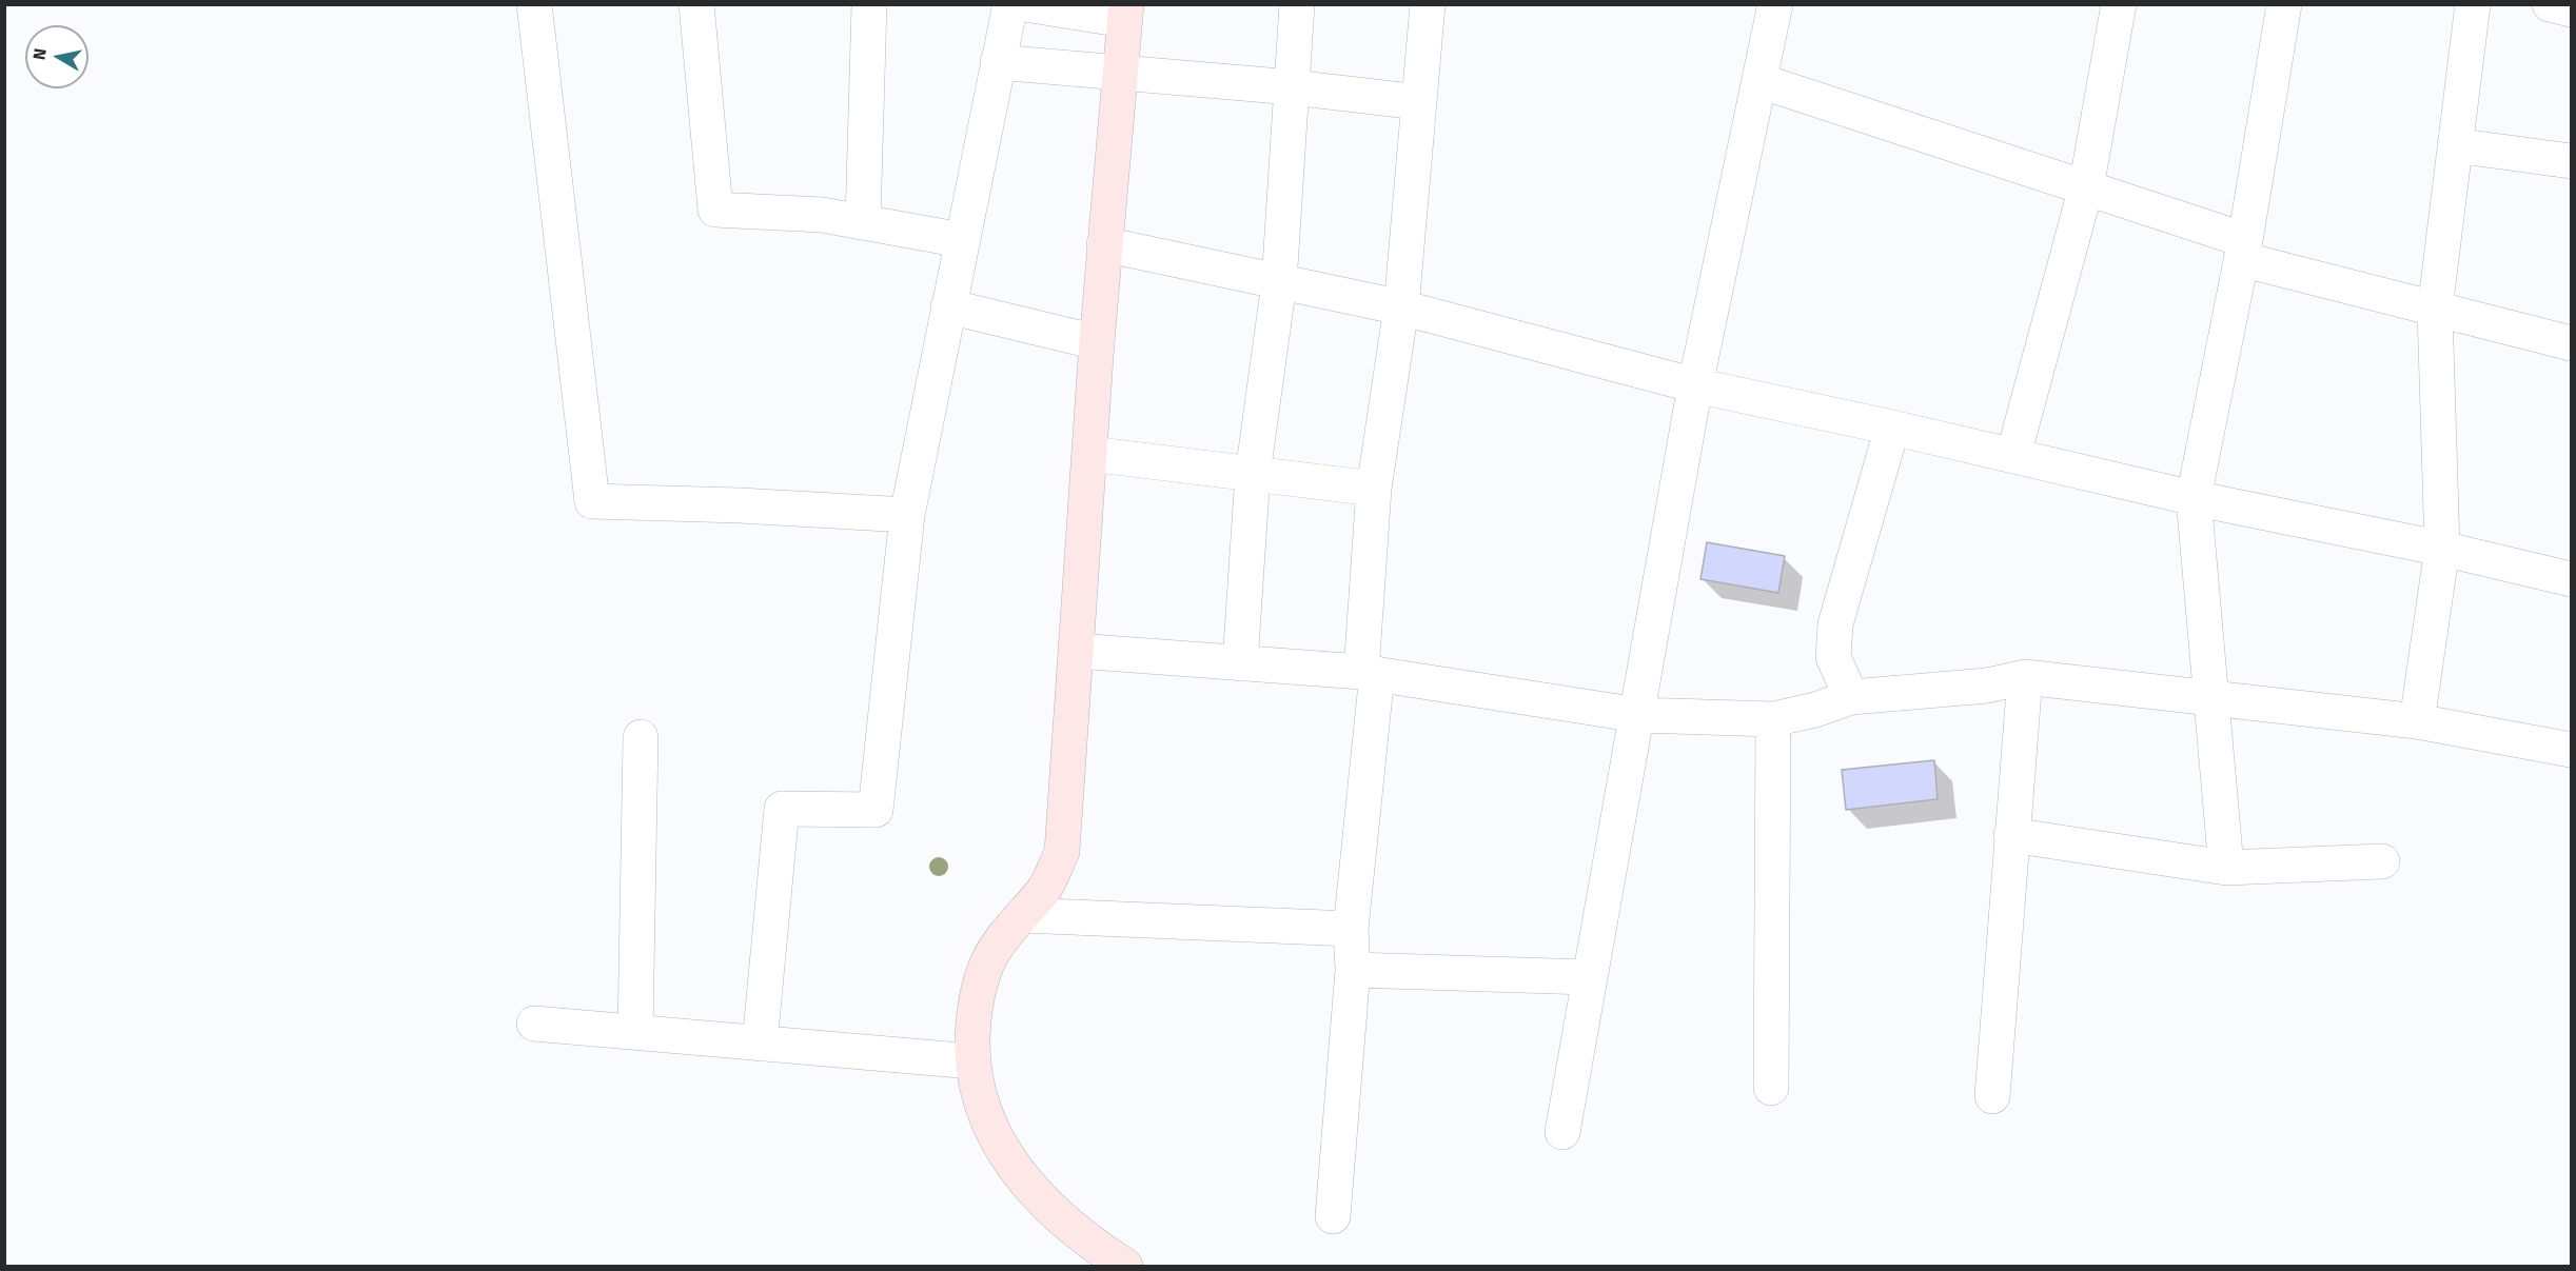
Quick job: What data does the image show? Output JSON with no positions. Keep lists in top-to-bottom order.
{
  "north": "left"
}
